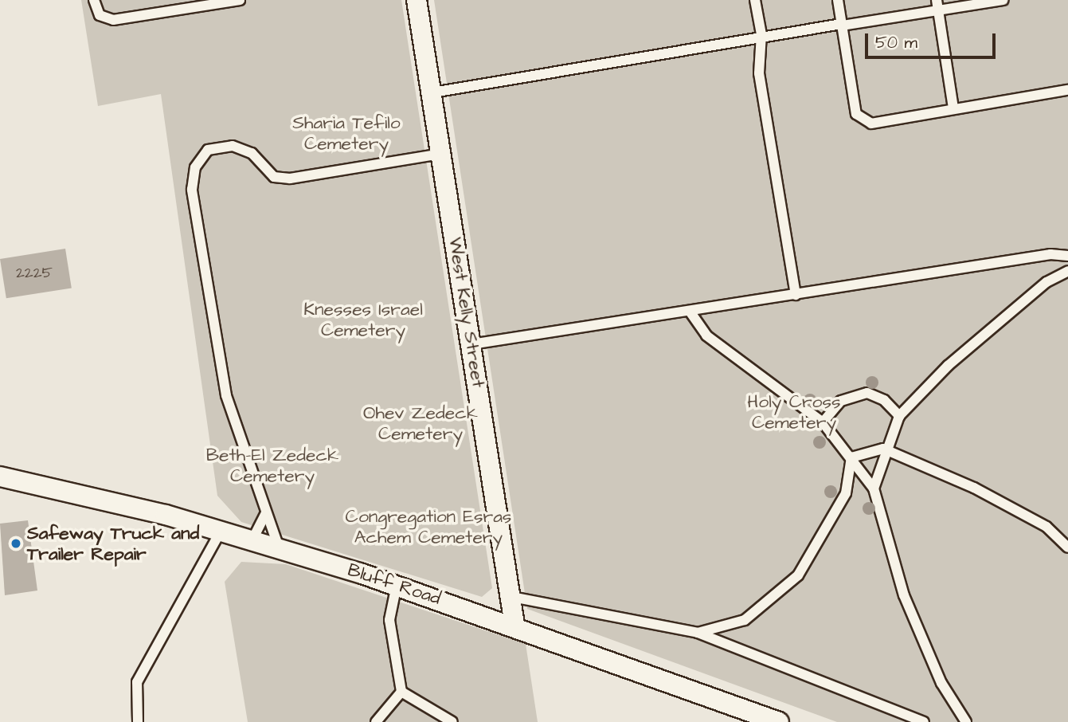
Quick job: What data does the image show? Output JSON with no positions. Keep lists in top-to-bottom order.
{
  "streets": {
    "street": ["West Kelly Street", "Bluff Road"]
  },
  "crossings": [
    ["West Kelly Street", "Bluff Road"]
  ],
  "parks": [
    "Sharia Tefilo Cemetery",
    "Knesses Israel Cemetery",
    "Holy Cross Cemetery",
    "Ohev Zedeck Cemetery",
    "Beth-El Zedeck Cemetery",
    "Congregation Esras Achem Cemetery"
  ],
  "places": ["Safeway Truck and Trailer Repair"],
  "house_numbers": ["2225"],
  "scale_bar": "50 m"
}
